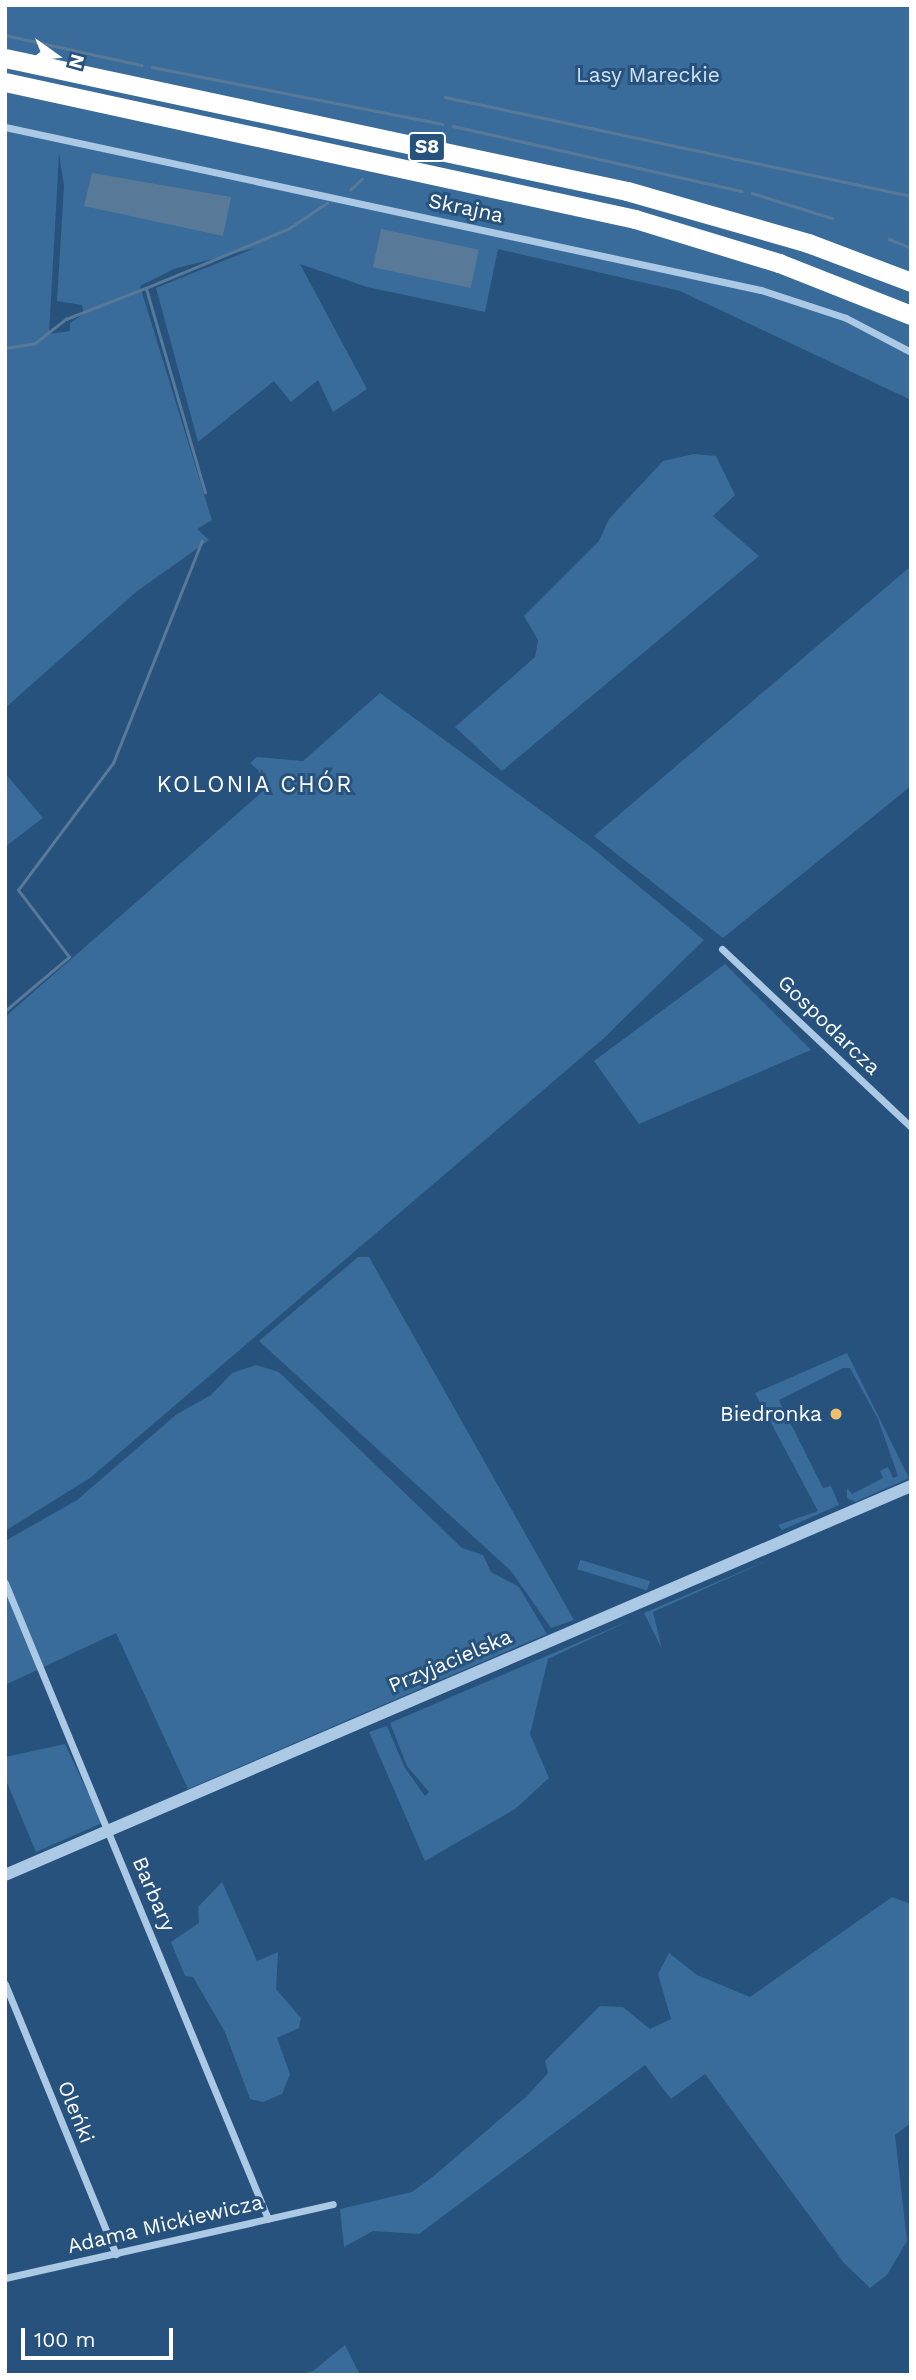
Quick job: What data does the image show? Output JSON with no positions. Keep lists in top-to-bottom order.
{
  "streets": {
    "highway": ["S8"],
    "street": [
      "Skrajna",
      "Gospodarcza",
      "Przyjacielska",
      "Barbary",
      "Oleńki",
      "Adama Mickiewicza"
    ]
  },
  "crossings": [
    ["Przyjacielska", "Barbary"],
    ["Barbary", "Adama Mickiewicza"],
    ["Oleńki", "Adama Mickiewicza"]
  ],
  "districts": ["KOLONIA CHÓR"],
  "parks": ["Lasy Mareckie"],
  "places": ["Biedronka"],
  "scale_bar": "100 m",
  "north": "right"
}
